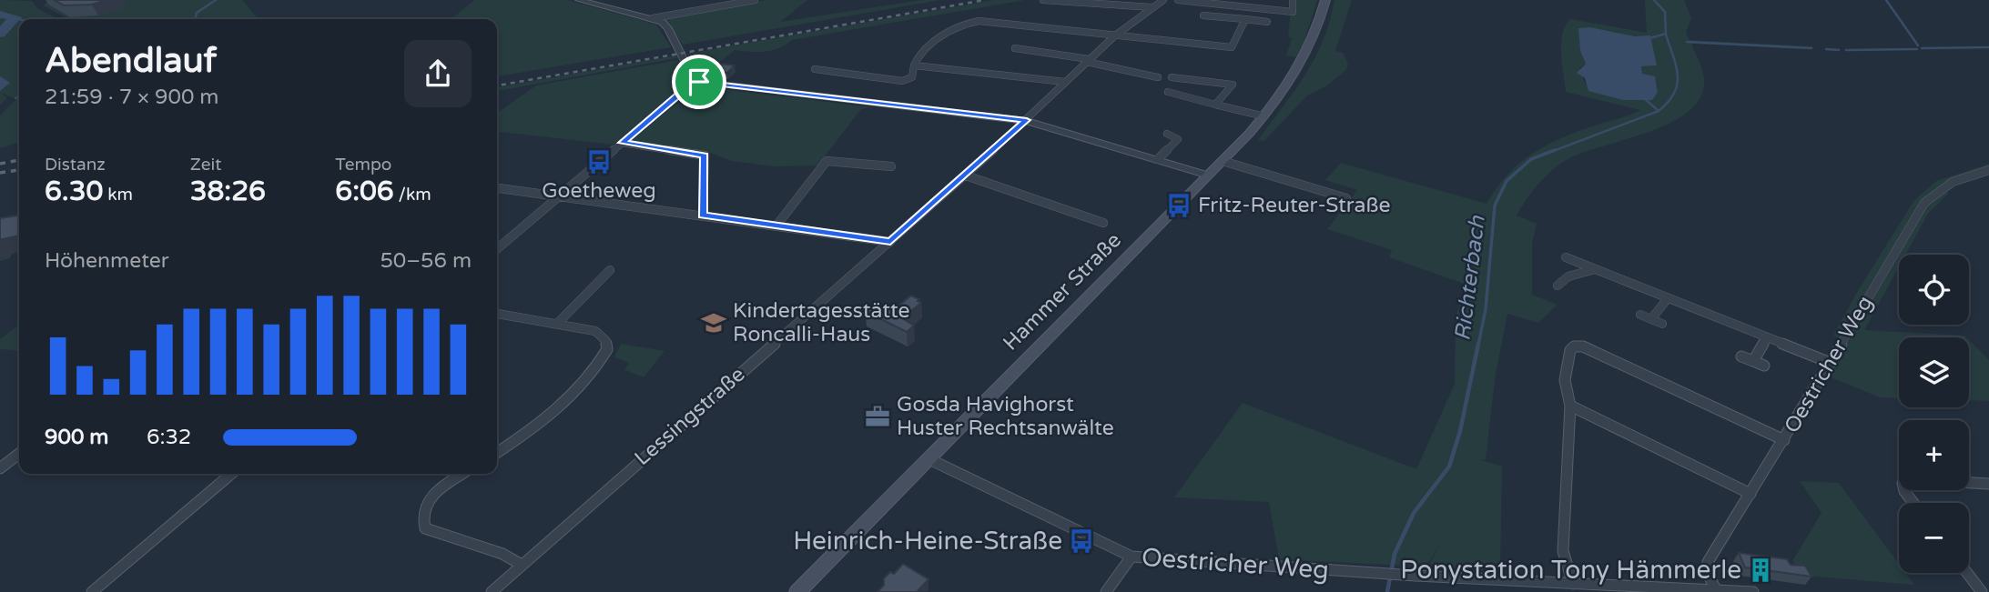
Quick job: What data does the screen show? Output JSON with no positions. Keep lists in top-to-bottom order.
{
  "streets": {
    "main road": ["Hammer Straße"],
    "street": ["Oestricher Weg", "Lessingstraße"]
  },
  "crossings": [
    ["Hammer Straße", "Oestricher Weg"]
  ],
  "water": ["Richterbach"],
  "places": {
    "bus stop": ["Goetheweg", "Fritz-Reuter-Straße", "Heinrich-Heine-Straße"],
    "school or university": ["Kindertagesstätte Roncalli-Haus"],
    "office": ["Gosda Havighorst Huster Rechtsanwälte"],
    "building": ["Ponystation Tony Hämmerle"]
  },
  "page": {
    "heading": ["Abendlauf", "21:59 · 7 × 900 m"],
    "stats": [
      ["Distanz", "6.30 km"],
      ["Zeit", "38:26"],
      ["Tempo", "6:06 /km"]
    ],
    "chart": ["Höhenmeter", "50–56 m"],
    "map_buttons": ["+", "−"],
    "list": [
      {
        "name": "900 m",
        "note": "6:32"
      }
    ]
  }
}
